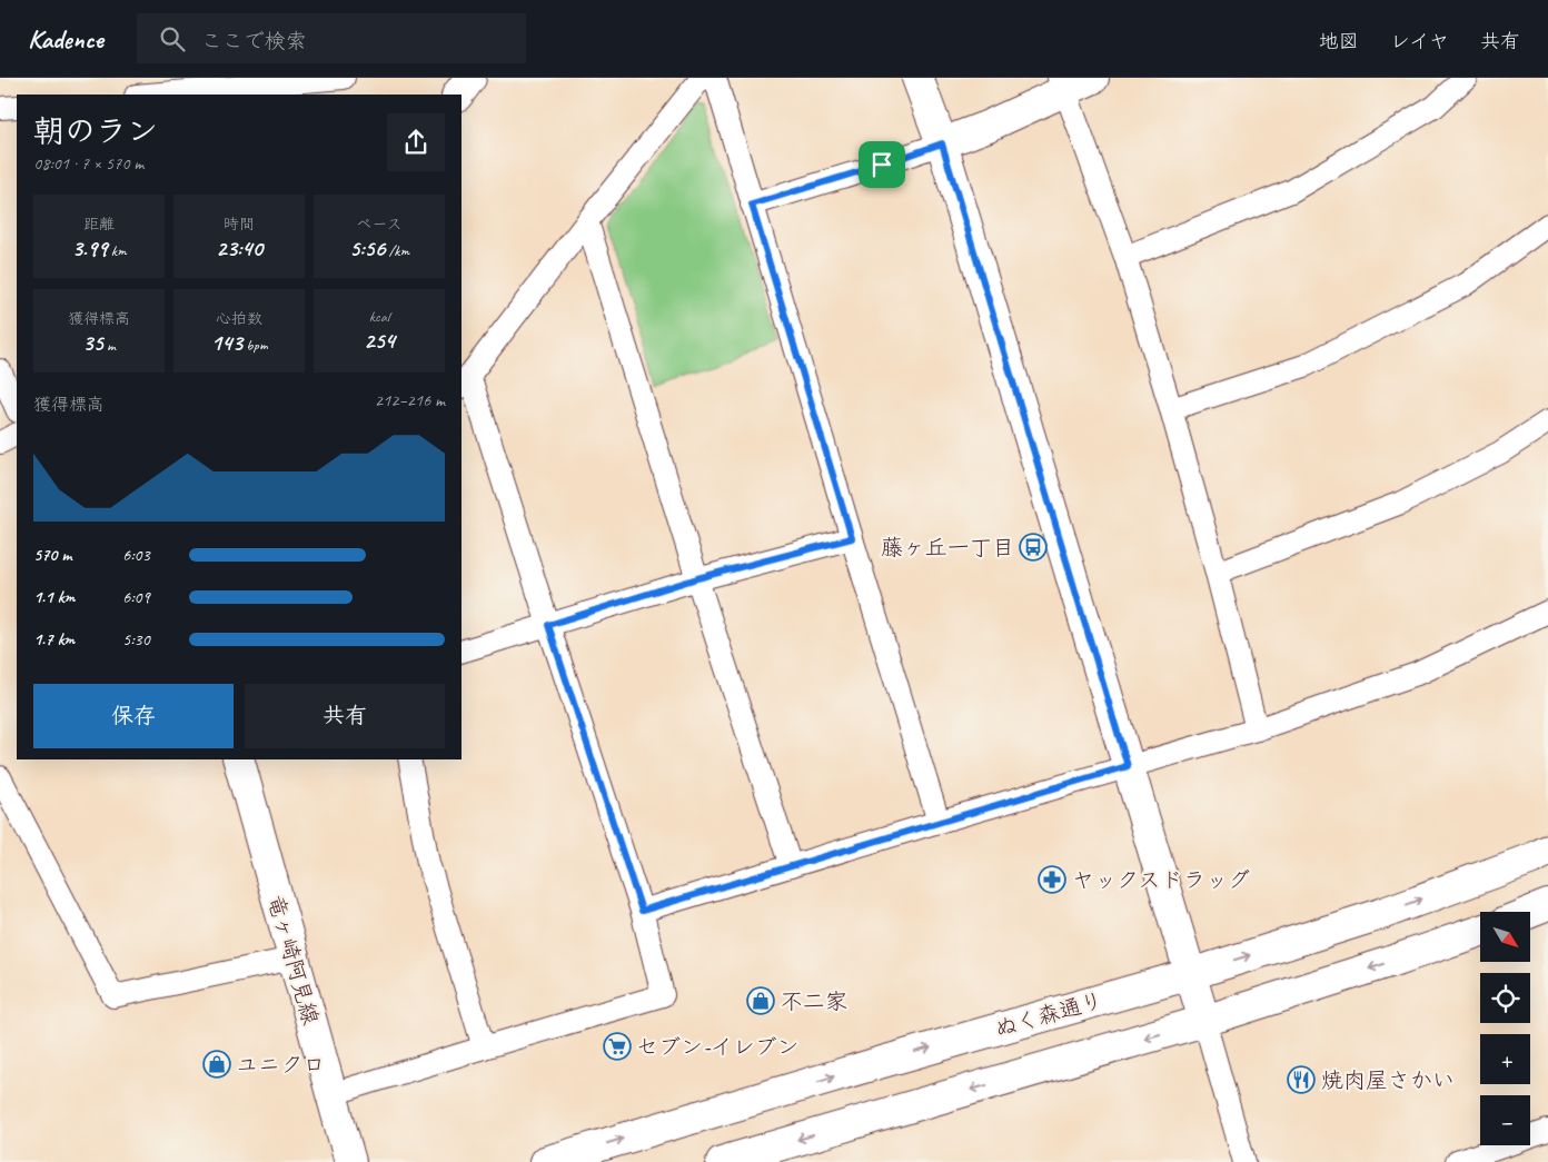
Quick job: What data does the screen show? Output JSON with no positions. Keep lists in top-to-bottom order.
{
  "streets": {
    "main road": ["竜ヶ崎阿見線", "ぬく森通り"]
  },
  "places": {
    "bus stop": ["藤ヶ丘一丁目"],
    "pharmacy": ["ヤックスドラッグ"],
    "shop": ["不二家", "ユニクロ"],
    "supermarket": ["セブン-イレブン"],
    "restaurant": ["焼肉屋さかい"]
  },
  "north": "bottom right",
  "page": {
    "header": "Kadence",
    "search": "ここで検索",
    "nav": ["地図", "レイヤ", "共有"],
    "heading": ["朝のラン", "08:01 · 7 × 570 m"],
    "stats": [
      ["距離", "3.99 km"],
      ["時間", "23:40"],
      ["ペース", "5:56 /km"],
      ["獲得標高", "35 m"],
      ["心拍数", "143 bpm"],
      ["kcal", "254"]
    ],
    "chart": ["獲得標高", "212–216 m"],
    "list": [
      {
        "name": "570 m",
        "note": "6:03"
      },
      {
        "name": "1.1 km",
        "note": "6:09"
      },
      {
        "name": "1.7 km",
        "note": "5:30"
      }
    ],
    "buttons": ["保存", "共有"],
    "map_buttons": ["+", "−"]
  }
}
